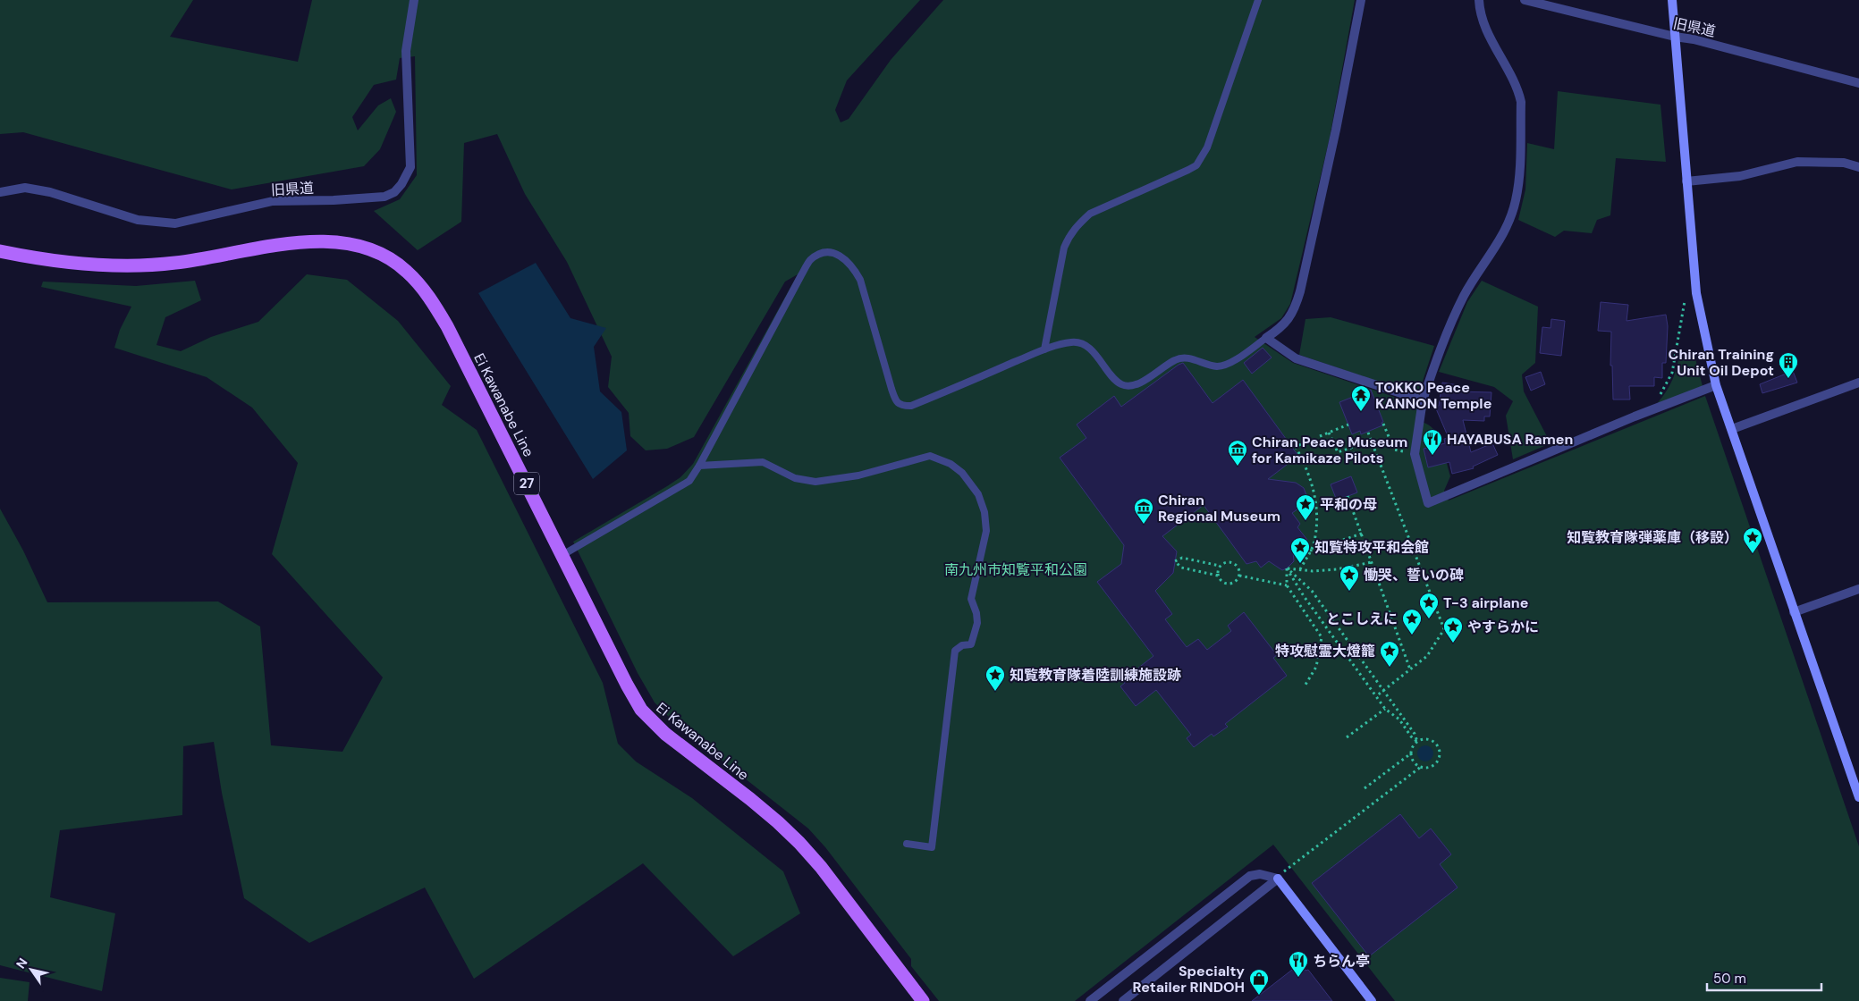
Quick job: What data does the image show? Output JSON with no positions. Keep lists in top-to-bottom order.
{
  "streets": {
    "main road": ["Ei Kawanabe Line", "27"],
    "street": ["旧県道"]
  },
  "parks": ["南九州市知覧平和公園"],
  "places": {
    "building": ["Chiran Training Unit Oil Depot"],
    "temple": ["TOKKO Peace KANNON Temple"],
    "restaurant": ["HAYABUSA Ramen", "ちらん亭"],
    "museum": ["Chiran Peace Museum for Kamikaze Pilots", "Chiran Regional Museum"],
    "place": [
      "平和の母",
      "知覧教育隊弾薬庫（移設）",
      "知覧特攻平和会館",
      "慟哭、誓いの碑",
      "T-3 airplane",
      "とこしえに",
      "やすらかに",
      "特攻慰霊大燈籠",
      "知覧教育隊着陸訓練施設跡"
    ],
    "shop": ["Specialty Retailer RINDOH"]
  },
  "scale_bar": "50 m",
  "north": "top left"
}
